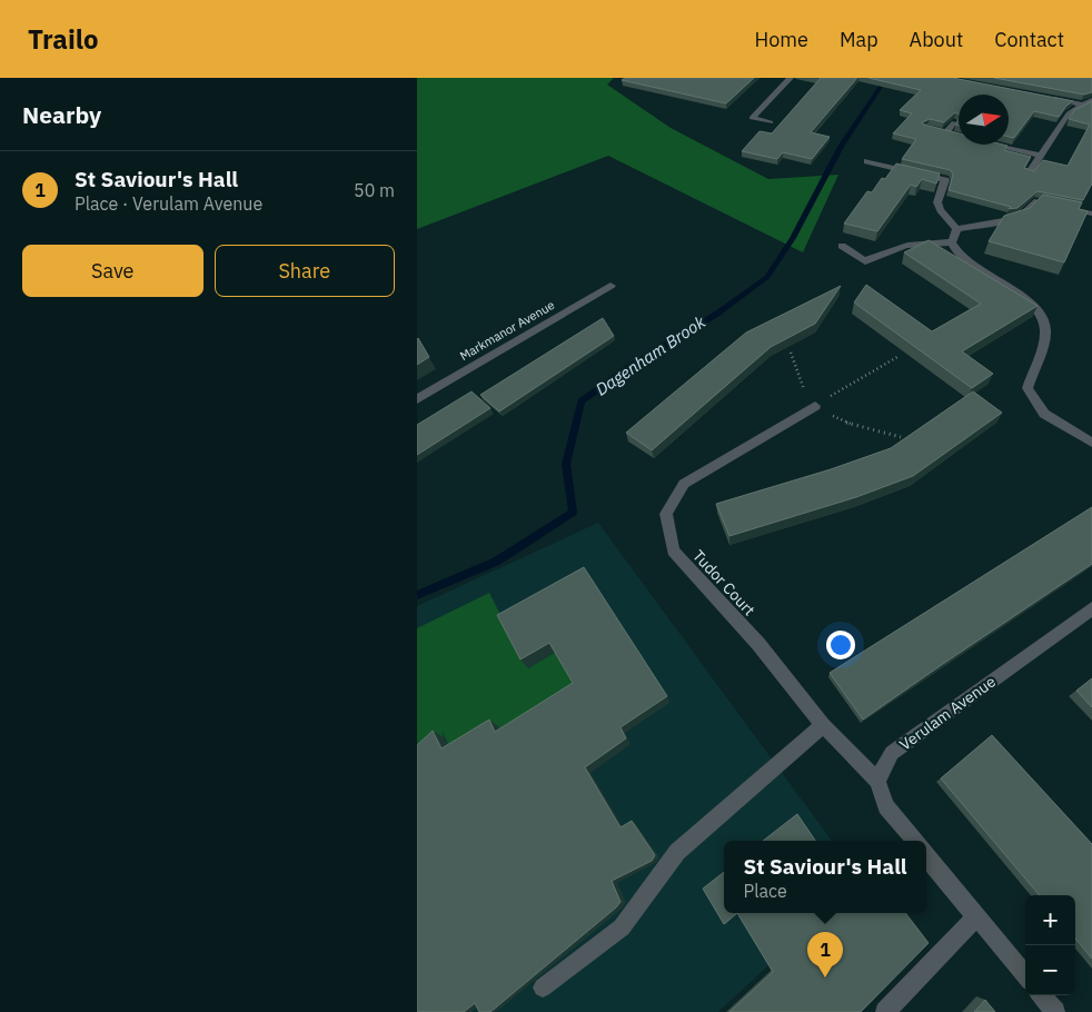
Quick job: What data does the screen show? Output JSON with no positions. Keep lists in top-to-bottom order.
{
  "streets": {
    "street": ["Markmanor Avenue", "Tudor Court", "Verulam Avenue"]
  },
  "crossings": [
    ["Tudor Court", "Verulam Avenue"]
  ],
  "water": ["Dagenham Brook"],
  "north": "right",
  "page": {
    "header": "Trailo",
    "nav": [
      "Home",
      "Map",
      "About",
      "Contact"
    ],
    "heading": "Nearby",
    "list": [
      {
        "mark": "1",
        "name": "St Saviour's Hall",
        "note": "Place · Verulam Avenue",
        "value": "50 m"
      }
    ],
    "buttons": ["Save", "Share"],
    "popup": ["St Saviour's Hall", "Place"],
    "map_buttons": ["+", "−"],
    "pins": "1"
  }
}
